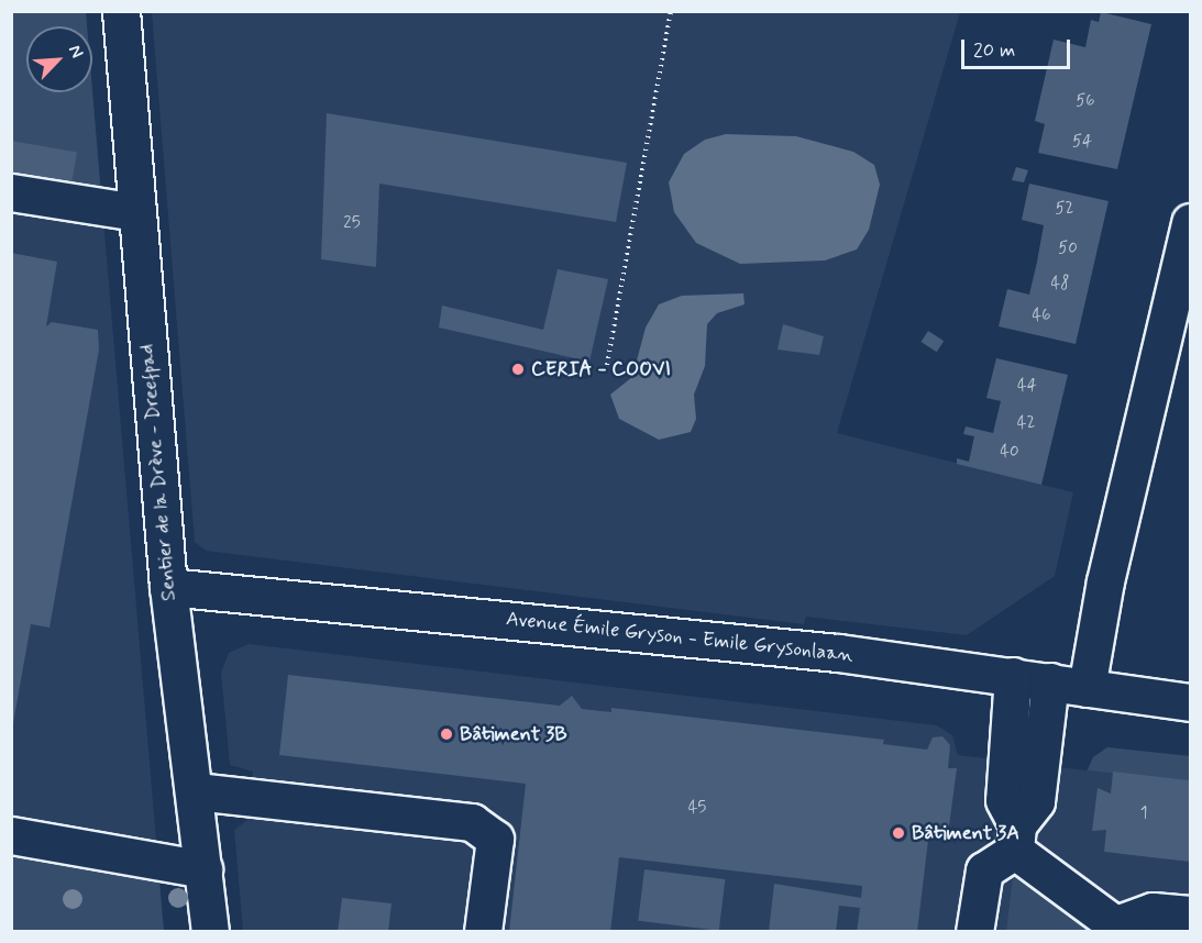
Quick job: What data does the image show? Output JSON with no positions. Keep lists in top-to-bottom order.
{
  "streets": {
    "street": ["Sentier de la Drève - Dreefpad", "Avenue Émile Gryson - Emile Grysonlaan"]
  },
  "crossings": [
    ["Sentier de la Drève - Dreefpad", "Avenue Émile Gryson - Emile Grysonlaan"]
  ],
  "places": ["CERIA - COOVI", "Bâtiment 3B", "Bâtiment 3A"],
  "house_numbers": [
    "56",
    "54",
    "52",
    "25",
    "50",
    "48",
    "46",
    "44",
    "42",
    "40",
    "45",
    "1"
  ],
  "scale_bar": "20 m",
  "north": "top right"
}
